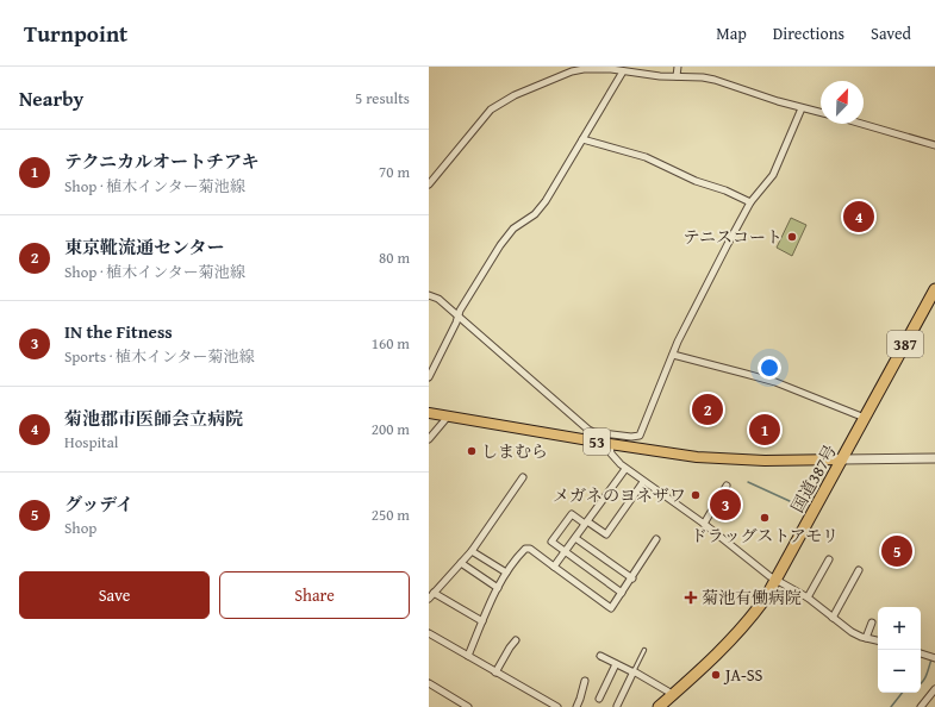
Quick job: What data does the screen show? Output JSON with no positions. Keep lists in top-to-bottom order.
{
  "streets": {
    "highway": ["387", "国道387号"],
    "main road": ["53"]
  },
  "crossings": [
    ["53", "国道387号"]
  ],
  "places": {
    "other": [
      "テニスコート",
      "しまむら",
      "メガネのヨネザワ",
      "ドラッグストアモリ",
      "JA-SS"
    ],
    "health": ["菊池有働病院"]
  },
  "north": "top right",
  "page": {
    "header": "Turnpoint",
    "nav": ["Map", "Directions", "Saved"],
    "heading": ["Nearby", "5 results"],
    "list": [
      {
        "mark": "1",
        "name": "テクニカルオートチアキ",
        "note": "Shop · 植木インター菊池線",
        "value": "70 m"
      },
      {
        "mark": "2",
        "name": "東京靴流通センター",
        "note": "Shop · 植木インター菊池線",
        "value": "80 m"
      },
      {
        "mark": "3",
        "name": "IN the Fitness",
        "note": "Sports · 植木インター菊池線",
        "value": "160 m"
      },
      {
        "mark": "4",
        "name": "菊池郡市医師会立病院",
        "note": "Hospital",
        "value": "200 m"
      },
      {
        "mark": "5",
        "name": "グッデイ",
        "note": "Shop",
        "value": "250 m"
      }
    ],
    "pins": [
      "4",
      "2",
      "1",
      "3",
      "5"
    ],
    "buttons": ["Save", "Share"],
    "map_buttons": ["+", "−"]
  }
}
